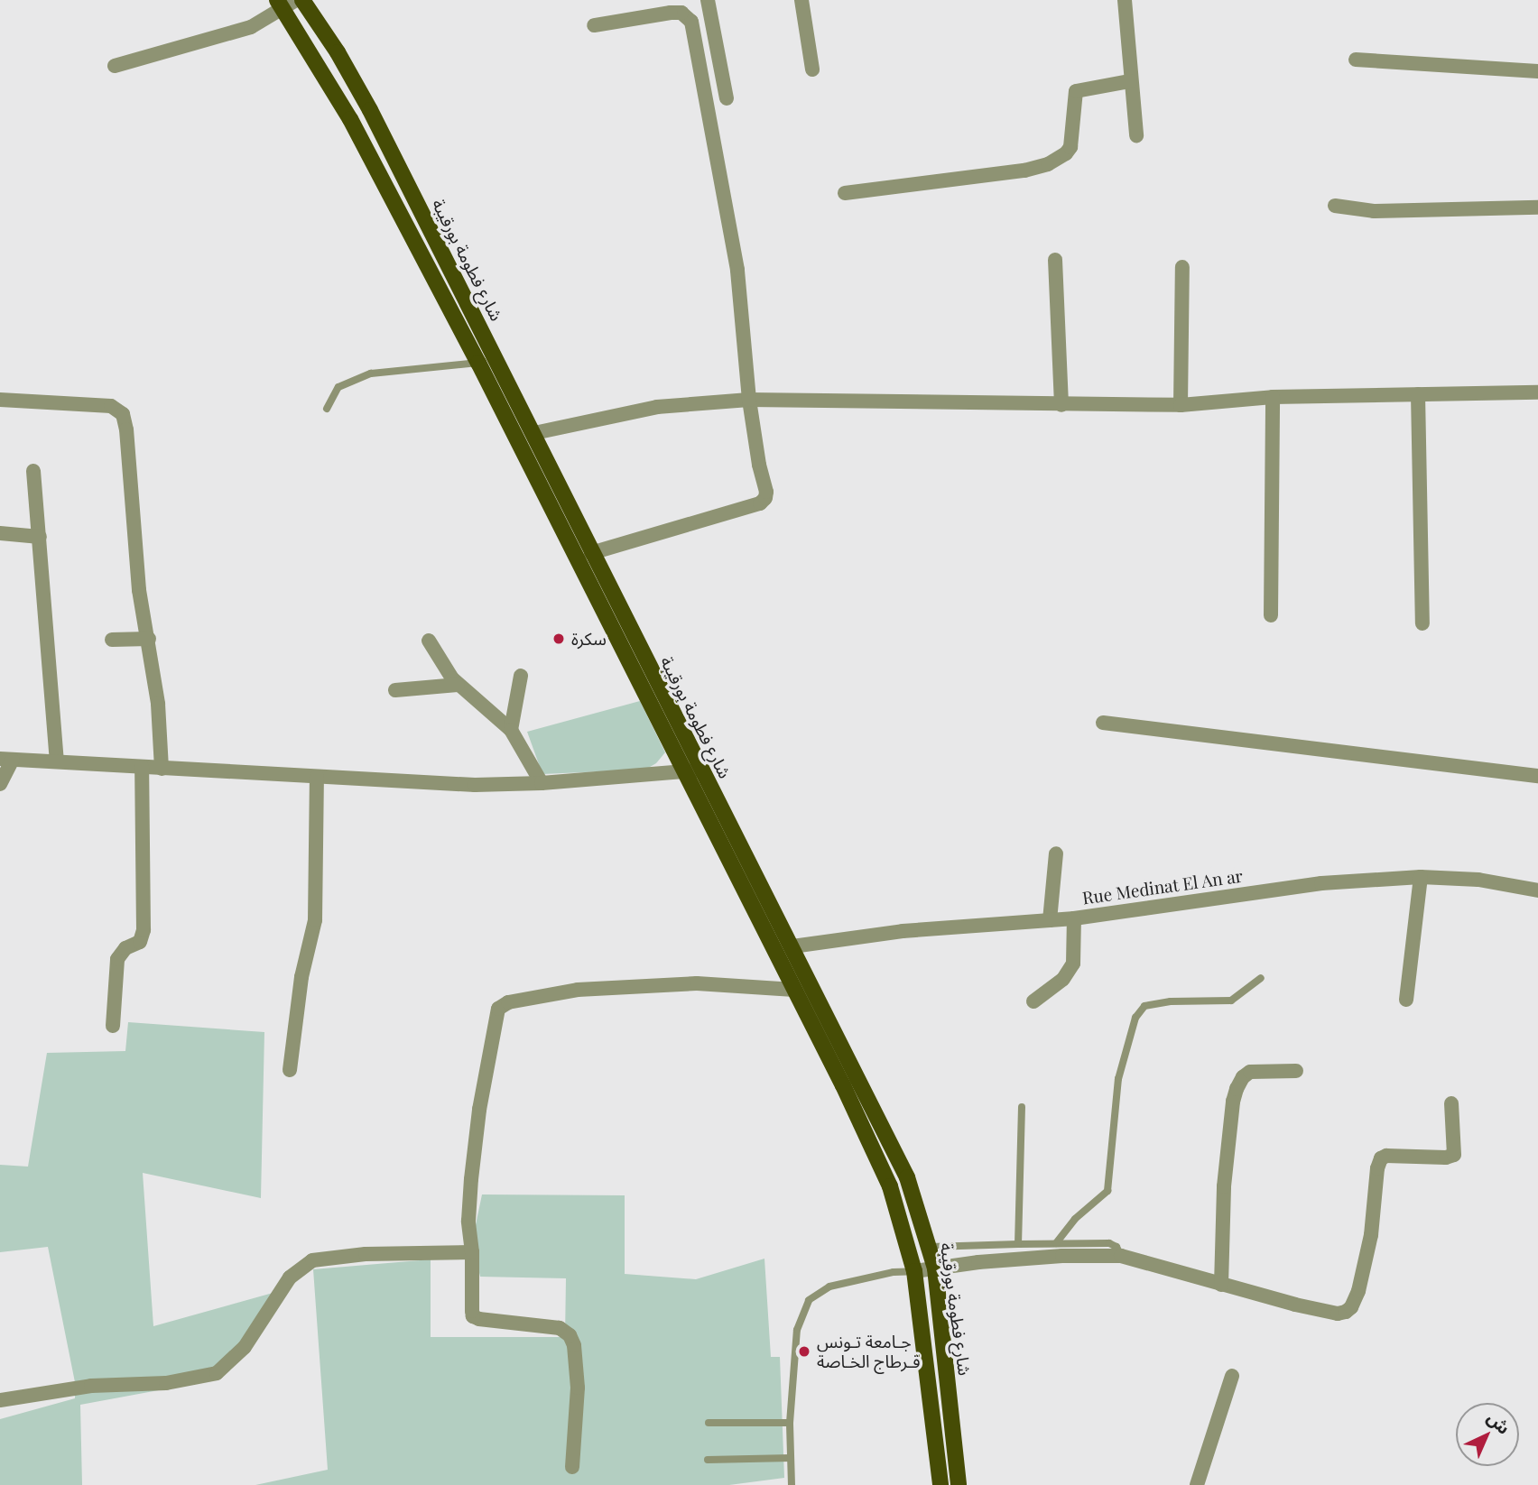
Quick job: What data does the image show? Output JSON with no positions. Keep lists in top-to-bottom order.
{
  "streets": {
    "main road": ["شارع فطومة بورقيبة"],
    "street": ["Rue Medinat El An ar"]
  },
  "crossings": [
    ["شارع فطومة بورقيبة", "Rue Medinat El An ar"]
  ],
  "places": ["سكرة", "جـامعة تـونس قـرطاج الخـاصة"],
  "north": "top right"
}
